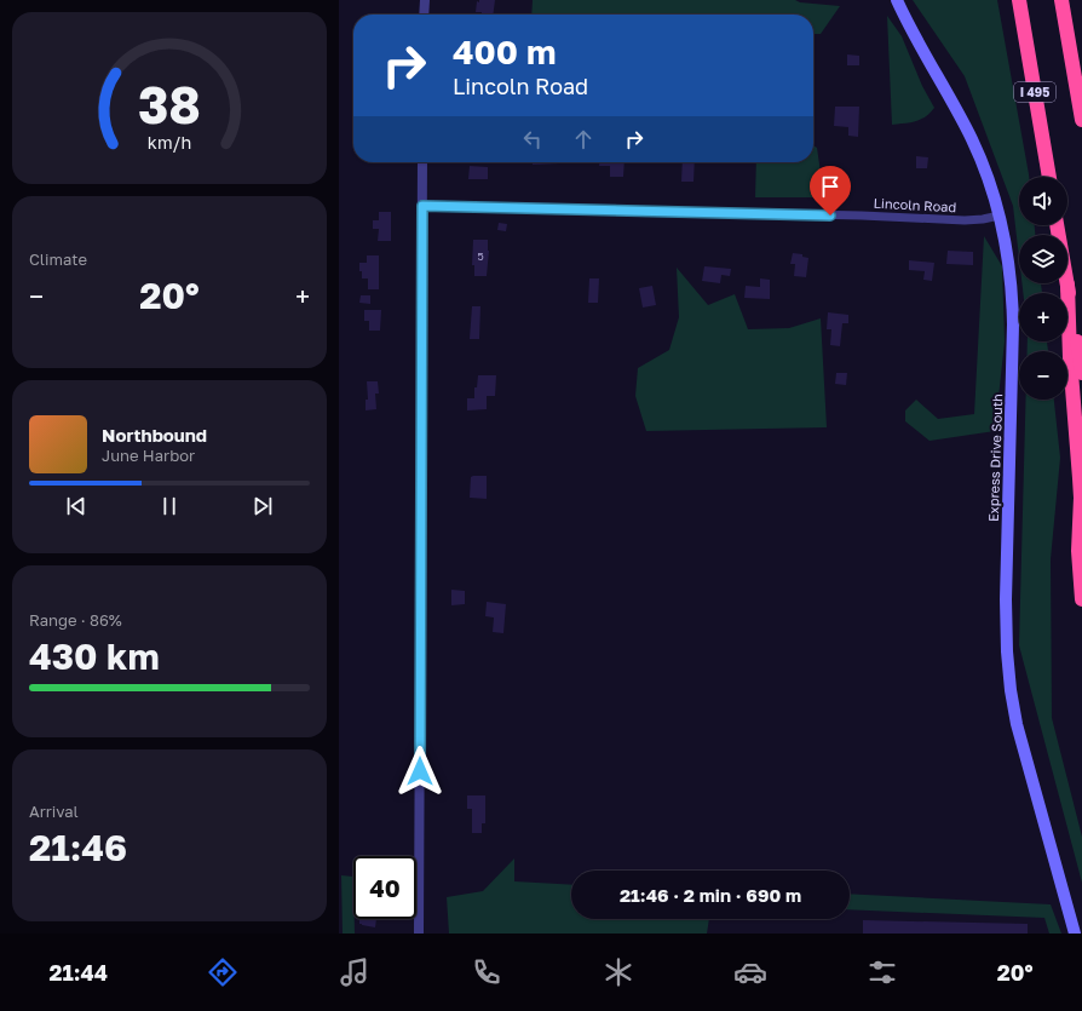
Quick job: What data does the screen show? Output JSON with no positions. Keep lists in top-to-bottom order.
{
  "streets": {
    "highway": ["I 495"],
    "main road": ["Express Drive South"],
    "street": ["Lincoln Road"]
  },
  "crossings": [
    ["Lincoln Road", "Express Drive South"]
  ],
  "house_numbers": ["5"],
  "page": {
    "turn": ["400 m", "Lincoln Road"],
    "map_buttons": ["+", "−"],
    "tile": [
      "Climate",
      ["Range · 86%", "430 km"],
      ["Arrival", "21:46"]
    ],
    "heat": ["−", "20°", "+"],
    "song": ["Northbound", "June Harbor"],
    "limit": "40",
    "trip": "21:46 · 2 min · 690 m",
    "tabs": ["21:44", "20°"],
    "gauge": ["38", "km/h"]
  }
}
